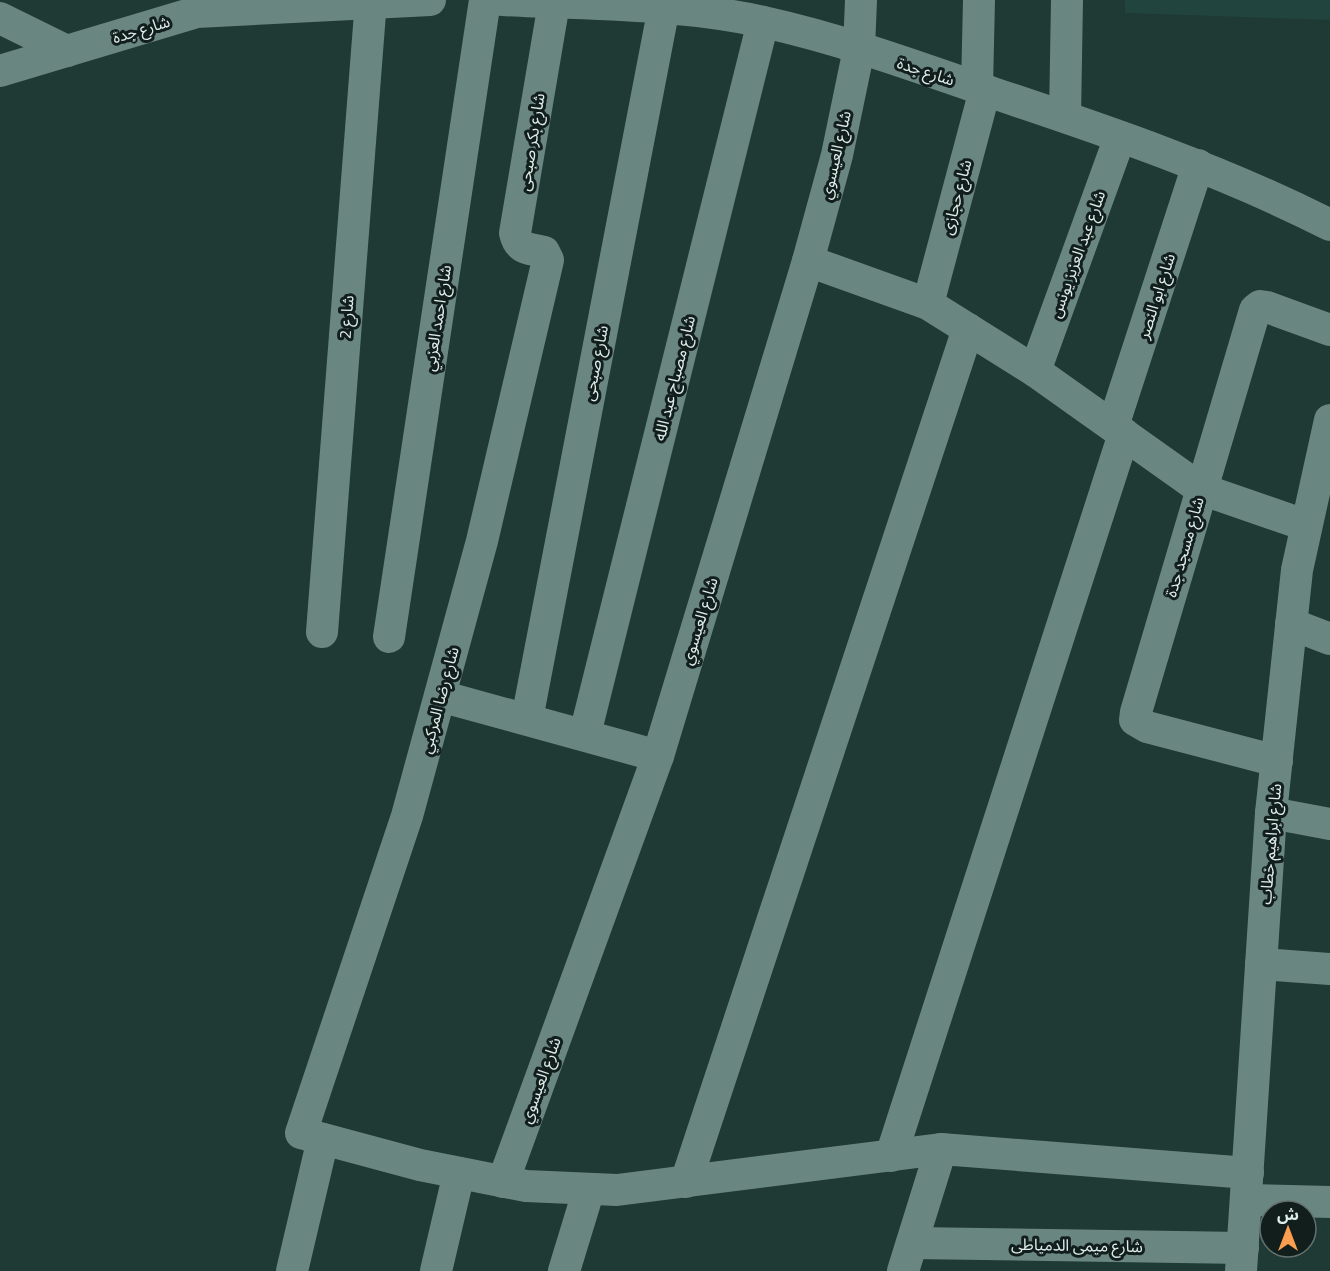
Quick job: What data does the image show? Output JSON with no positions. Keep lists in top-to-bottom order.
{
  "streets": {
    "street": [
      "شارع جدة",
      "شارع بكر صبحى",
      "شارع العيسوي",
      "شارع حجازى",
      "شارع عبد العزيز يونس",
      "شارع ابو النصر",
      "شارع 2",
      "شارع احمد العزبي",
      "شارع صبحى",
      "شارع مصباح عبد الله",
      "شارع مسجد جدة",
      "شارع رضا المركبي",
      "شارع ابراهيم خطاب",
      "شارع ميمى الدمياطى"
    ]
  },
  "crossings": [
    ["شارع جدة", "شارع بكر صبحى"],
    ["شارع جدة", "شارع العيسوي"],
    ["شارع جدة", "شارع حجازى"],
    ["شارع جدة", "شارع عبد العزيز يونس"],
    ["شارع جدة", "شارع ابو النصر"],
    ["شارع جدة", "شارع 2"],
    ["شارع جدة", "شارع صبحى"],
    ["شارع جدة", "شارع مصباح عبد الله"],
    ["شارع بكر صبحى", "شارع رضا المركبي"],
    ["شارع مسجد جدة", "شارع ابراهيم خطاب"],
    ["شارع ابراهيم خطاب", "شارع ميمى الدمياطى"]
  ],
  "north": "top"
}
